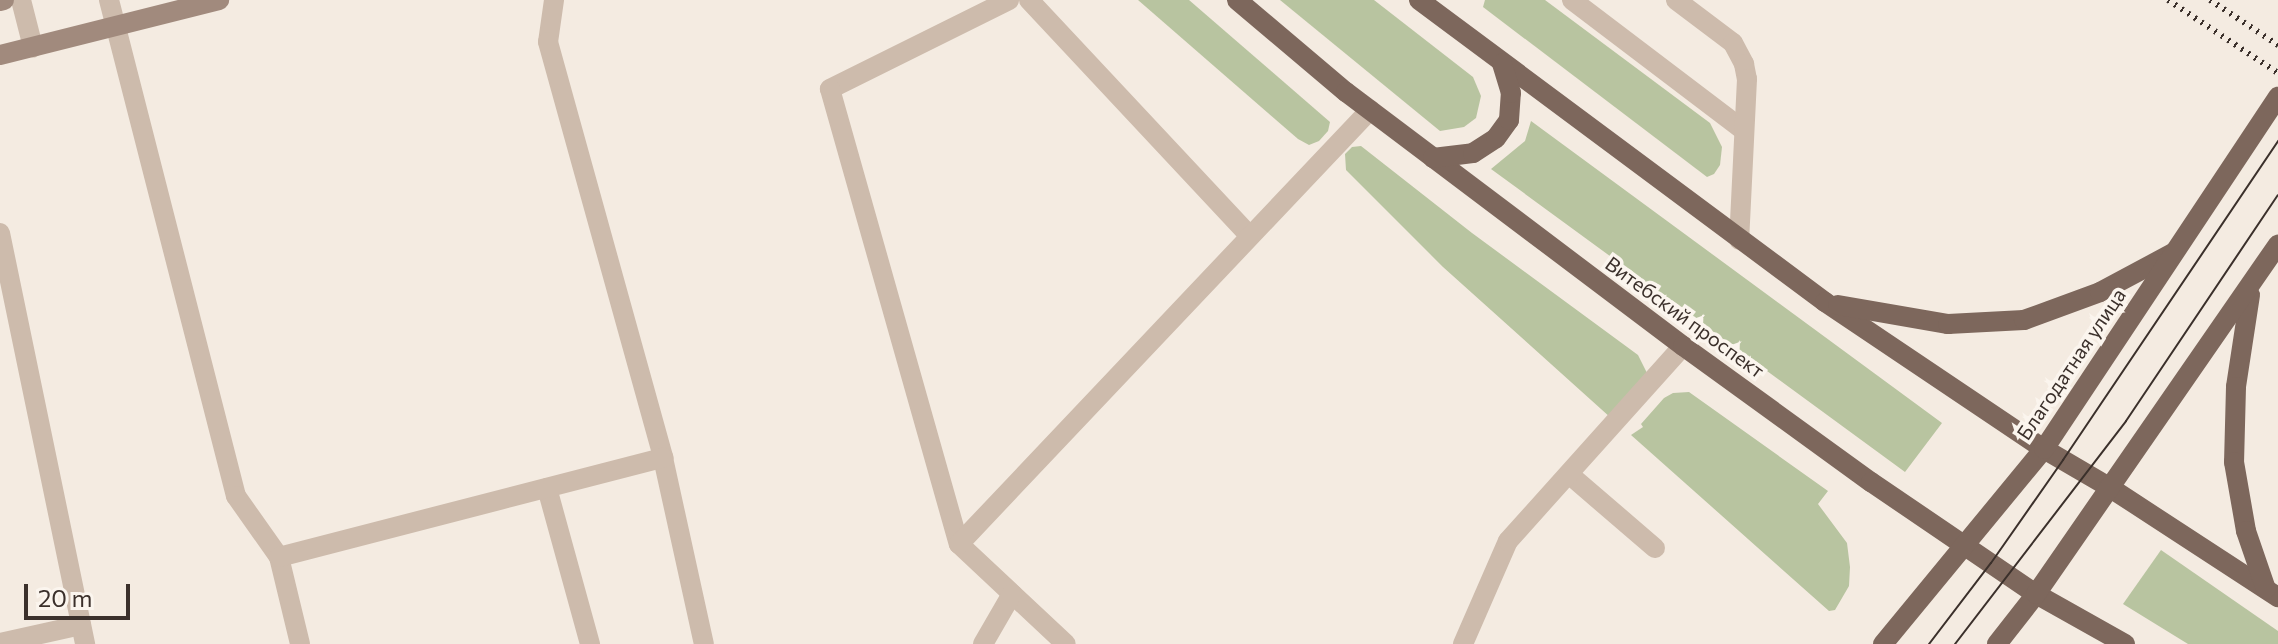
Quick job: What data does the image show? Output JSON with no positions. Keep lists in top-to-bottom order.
{
  "streets": {
    "main road": ["Витебский проспект", "Благодатная улица"]
  },
  "crossings": [
    ["Витебский проспект", "Благодатная улица"]
  ],
  "scale_bar": "20 m"
}
